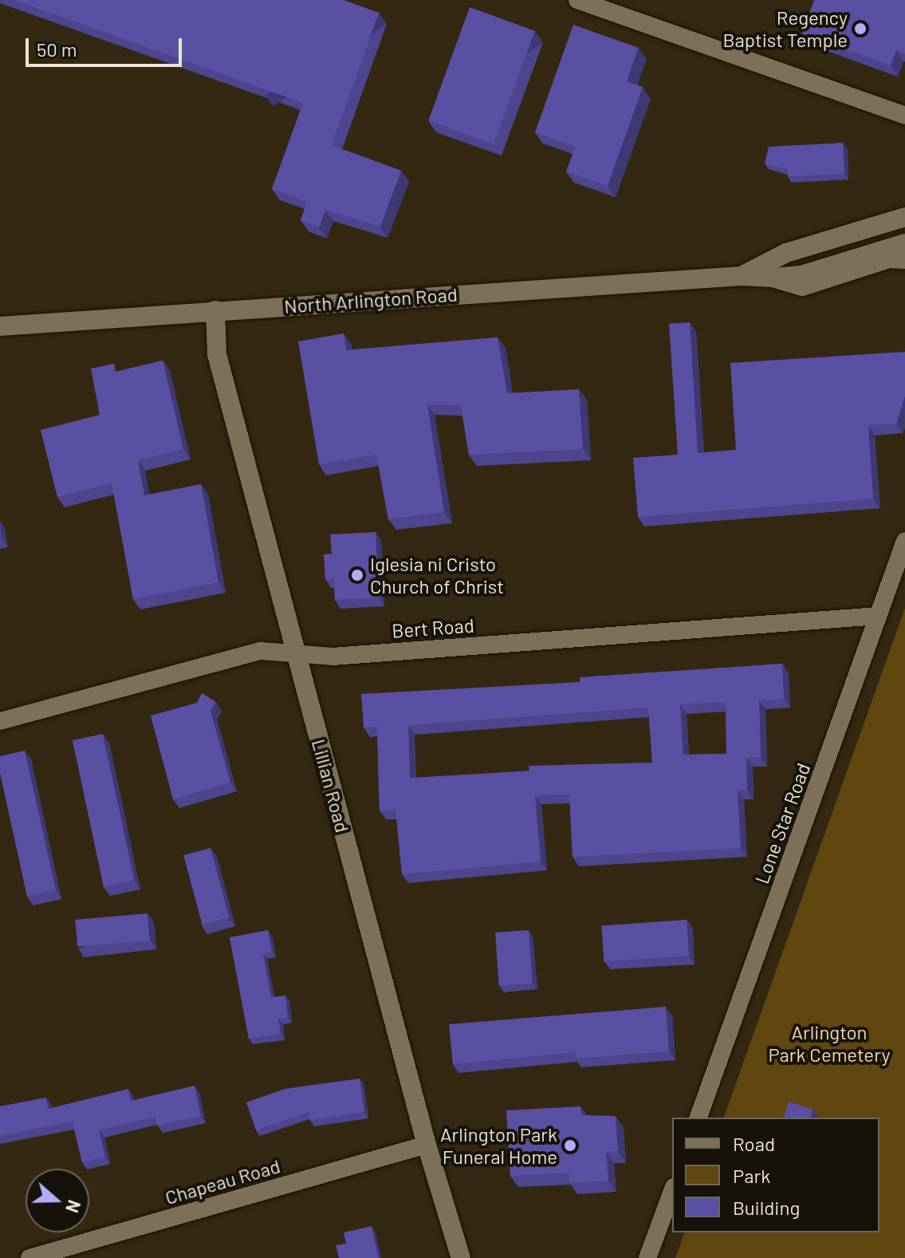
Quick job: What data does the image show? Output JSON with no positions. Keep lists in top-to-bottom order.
{
  "streets": {
    "street": [
      "North Arlington Road",
      "Bert Road",
      "Lillian Road",
      "Lone Star Road",
      "Chapeau Road"
    ]
  },
  "crossings": [
    ["North Arlington Road", "Lillian Road"],
    ["Bert Road", "Lillian Road"],
    ["Bert Road", "Lone Star Road"],
    ["Lillian Road", "Chapeau Road"]
  ],
  "parks": ["Arlington Park Cemetery"],
  "places": ["Regency Baptist Temple", "Iglesia ni Cristo Church of Christ", "Arlington Park Funeral Home"],
  "legend": ["Road", "Park", "Building"],
  "scale_bar": "50 m",
  "north": "right"
}
